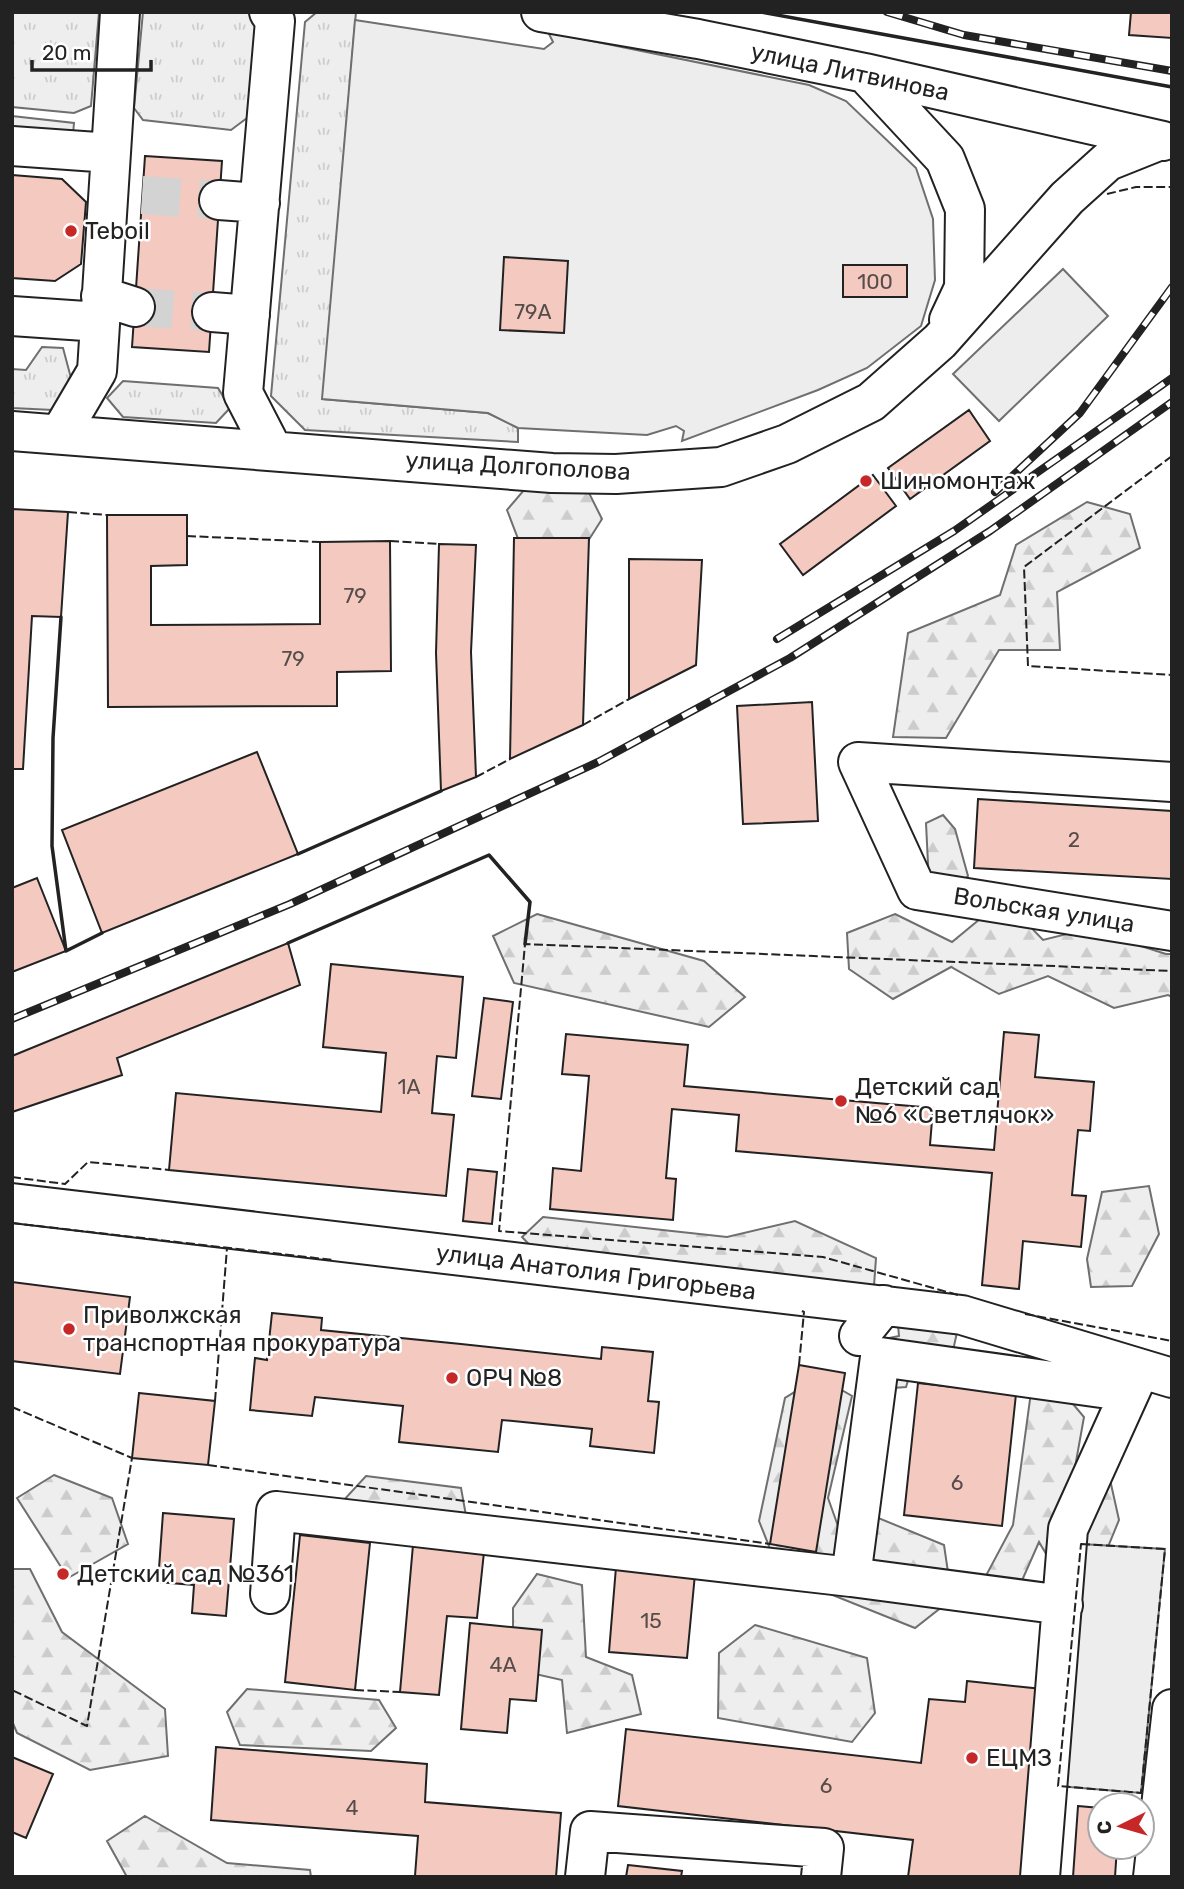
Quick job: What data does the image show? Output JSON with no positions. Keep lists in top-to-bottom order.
{
  "streets": {
    "street": [
      "улица Литвинова",
      "улица Долгополова",
      "Вольская улица",
      "улица Анатолия Григорьева"
    ]
  },
  "crossings": [
    ["улица Литвинова", "улица Долгополова"]
  ],
  "places": [
    "Teboil",
    "Шиномонтаж",
    "Детский сад №6 «Светлячок»",
    "Приволжская транспортная прокуратура",
    "ОРЧ №8",
    "Детский сад №361",
    "ЕЦМЗ"
  ],
  "house_numbers": [
    "100",
    "79А",
    "79",
    "79",
    "2",
    "1А",
    "6",
    "15",
    "4А",
    "6",
    "4"
  ],
  "scale_bar": "20 m",
  "north": "left"
}
